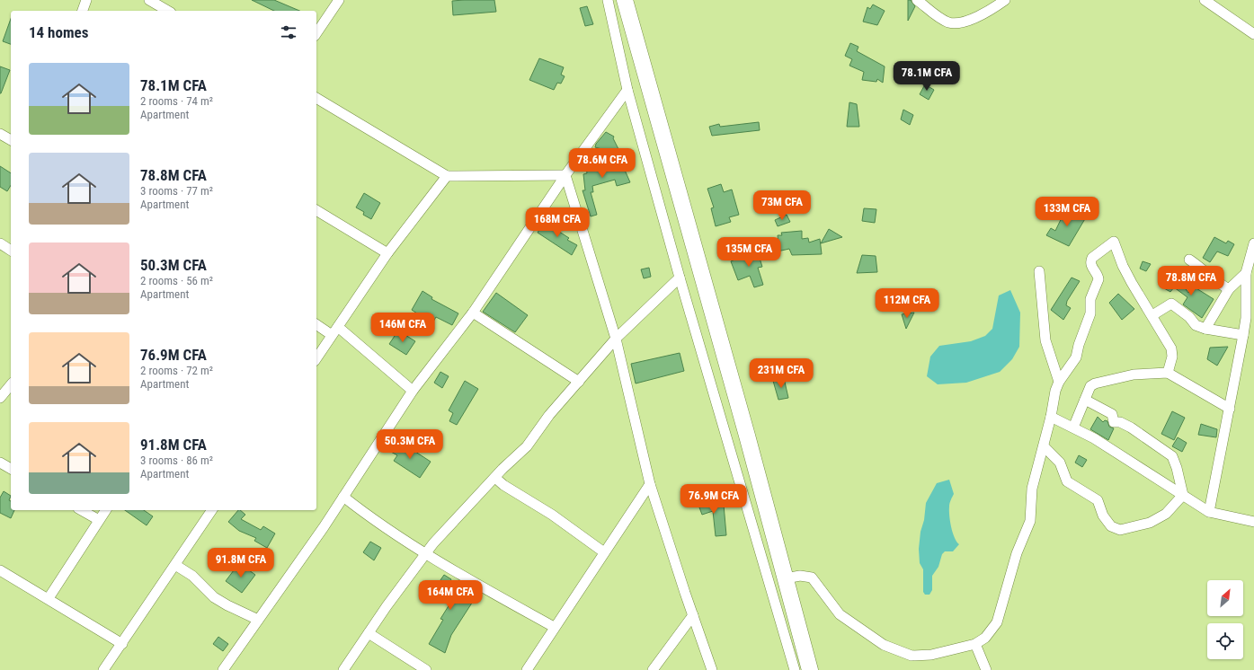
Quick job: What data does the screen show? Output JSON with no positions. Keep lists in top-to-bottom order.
{
  "north": "top right",
  "page": {
    "heading": "14 homes",
    "list": [
      {
        "name": "78.1M CFA",
        "note": "2 rooms · 74 m² · Apartment"
      },
      {
        "name": "78.8M CFA",
        "note": "3 rooms · 77 m² · Apartment"
      },
      {
        "name": "50.3M CFA",
        "note": "2 rooms · 56 m² · Apartment"
      },
      {
        "name": "76.9M CFA",
        "note": "2 rooms · 72 m² · Apartment"
      },
      {
        "name": "91.8M CFA",
        "note": "3 rooms · 86 m² · Apartment"
      }
    ],
    "price": [
      "78.1M CFA",
      "78.6M CFA",
      "73M CFA",
      "133M CFA",
      "168M CFA",
      "135M CFA",
      "78.8M CFA",
      "112M CFA",
      "146M CFA",
      "231M CFA",
      "50.3M CFA",
      "76.9M CFA",
      "91.8M CFA",
      "164M CFA"
    ]
  }
}
